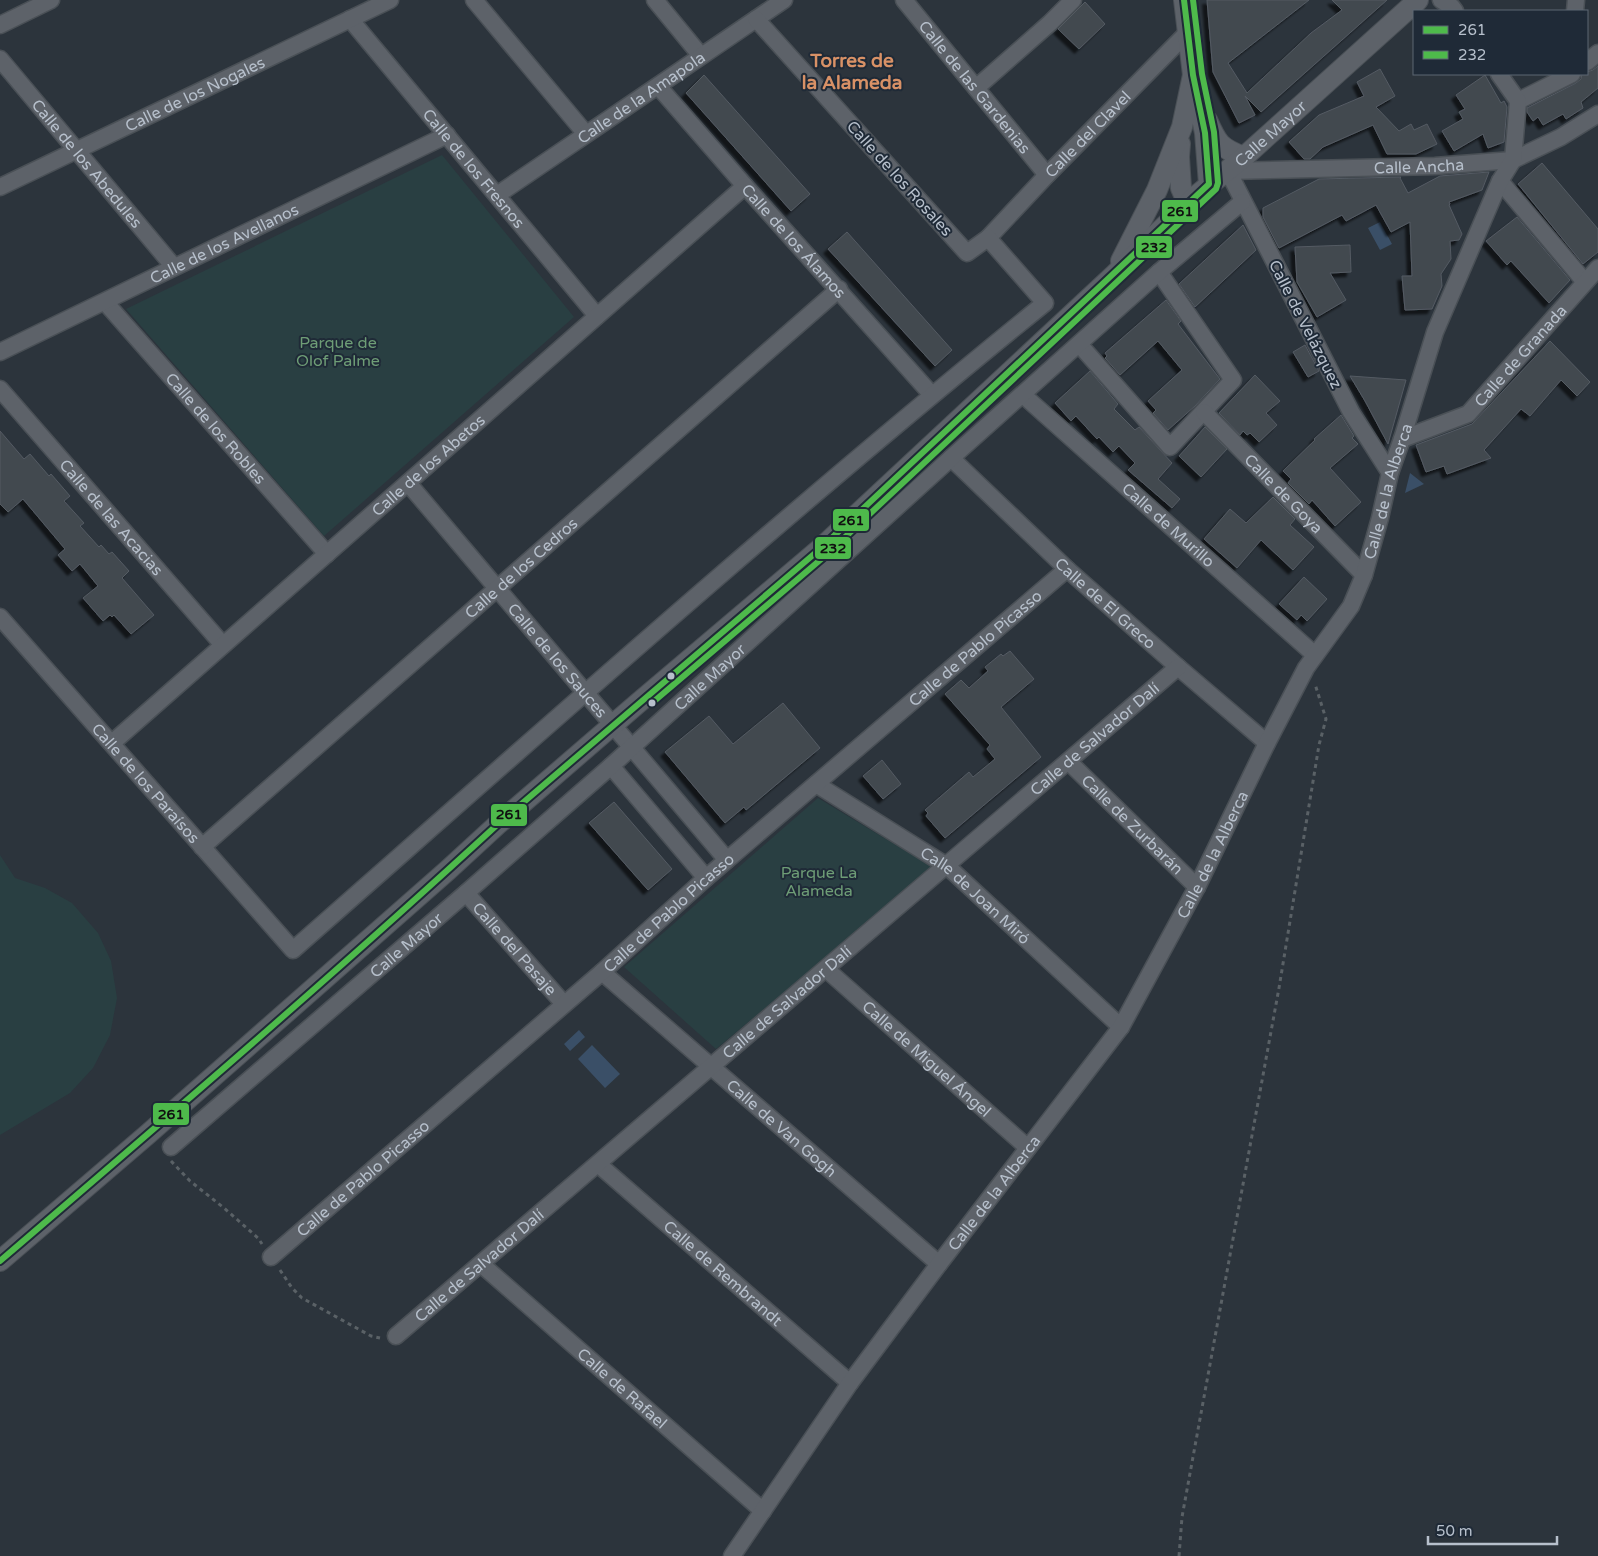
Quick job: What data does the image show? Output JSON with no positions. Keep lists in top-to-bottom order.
{
  "streets": {
    "street": [
      "Calle de las Gardenias",
      "Calle de los Nogales",
      "Calle de la Amapola",
      "Calle Mayor",
      "Calle del Clavel",
      "Calle de los Abedules",
      "Calle Ancha",
      "Calle de los Fresnos",
      "Calle de los Rosales",
      "Calle de los Álamos",
      "Calle de los Avellanos",
      "Calle de Velázquez",
      "Calle de Granada",
      "Calle de los Robles",
      "Calle de los Abetos",
      "Calle de la Alberca",
      "Calle de Goya",
      "Calle de las Acacias",
      "Calle de Murillo",
      "Calle de los Cedros",
      "Calle de El Greco",
      "Calle de Pablo Picasso",
      "Calle de los Sauces",
      "Calle de Salvador Dalí",
      "Calle de los Paraísos",
      "Calle de Zurbarán",
      "Calle de Joan Miró",
      "Calle del Pasaje",
      "Calle de Miguel Ángel",
      "Calle de Van Gogh",
      "Calle de Rembrandt",
      "Calle de Rafael"
    ]
  },
  "crossings": [
    ["Calle de las Gardenias", "Calle del Clavel"],
    ["Calle de los Nogales", "Calle de los Abedules"],
    ["Calle de los Nogales", "Calle de los Fresnos"],
    ["Calle de la Amapola", "Calle de los Fresnos"],
    ["Calle de la Amapola", "Calle de los Rosales"],
    ["Calle de la Amapola", "Calle de los Álamos"],
    ["Calle Mayor", "Calle Ancha"],
    ["Calle Mayor", "Calle de Velázquez"],
    ["Calle Mayor", "Calle de Murillo"],
    ["Calle Mayor", "Calle de El Greco"],
    ["Calle Mayor", "Calle de los Sauces"],
    ["Calle Mayor", "Calle del Pasaje"],
    ["Calle del Clavel", "Calle de los Rosales"],
    ["Calle de los Abedules", "Calle de los Avellanos"],
    ["Calle Ancha", "Calle de Velázquez"],
    ["Calle Ancha", "Calle de la Alberca"],
    ["Calle de los Fresnos", "Calle de los Avellanos"],
    ["Calle de los Fresnos", "Calle de los Abetos"],
    ["Calle de los Álamos", "Calle de los Abetos"],
    ["Calle de los Álamos", "Calle de los Cedros"],
    ["Calle de los Avellanos", "Calle de los Robles"],
    ["Calle de Velázquez", "Calle de la Alberca"],
    ["Calle de Granada", "Calle de la Alberca"],
    ["Calle de los Robles", "Calle de los Abetos"],
    ["Calle de los Abetos", "Calle de las Acacias"],
    ["Calle de los Abetos", "Calle de los Sauces"],
    ["Calle de los Abetos", "Calle de los Paraísos"],
    ["Calle de la Alberca", "Calle de Goya"],
    ["Calle de la Alberca", "Calle de Murillo"],
    ["Calle de la Alberca", "Calle de El Greco"],
    ["Calle de la Alberca", "Calle de Zurbarán"],
    ["Calle de la Alberca", "Calle de Joan Miró"],
    ["Calle de la Alberca", "Calle de Miguel Ángel"],
    ["Calle de la Alberca", "Calle de Van Gogh"],
    ["Calle de la Alberca", "Calle de Rembrandt"],
    ["Calle de la Alberca", "Calle de Rafael"],
    ["Calle de los Cedros", "Calle de los Sauces"],
    ["Calle de los Cedros", "Calle de los Paraísos"],
    ["Calle de El Greco", "Calle de Pablo Picasso"],
    ["Calle de El Greco", "Calle de Salvador Dalí"],
    ["Calle de Pablo Picasso", "Calle de los Sauces"],
    ["Calle de Pablo Picasso", "Calle de Joan Miró"],
    ["Calle de Pablo Picasso", "Calle del Pasaje"],
    ["Calle de Pablo Picasso", "Calle de Van Gogh"],
    ["Calle de los Sauces", "Calle de los Paraísos"],
    ["Calle de Salvador Dalí", "Calle de Zurbarán"],
    ["Calle de Salvador Dalí", "Calle de Joan Miró"],
    ["Calle de Salvador Dalí", "Calle de Miguel Ángel"],
    ["Calle de Salvador Dalí", "Calle de Van Gogh"],
    ["Calle de Salvador Dalí", "Calle de Rembrandt"],
    ["Calle de Salvador Dalí", "Calle de Rafael"]
  ],
  "districts": ["Torres de la Alameda"],
  "parks": ["Parque de Olof Palme", "Parque La Alameda"],
  "lines": ["transit line 261", "transit line 232"],
  "legend": ["261", "232"],
  "scale_bar": "50 m"
}
